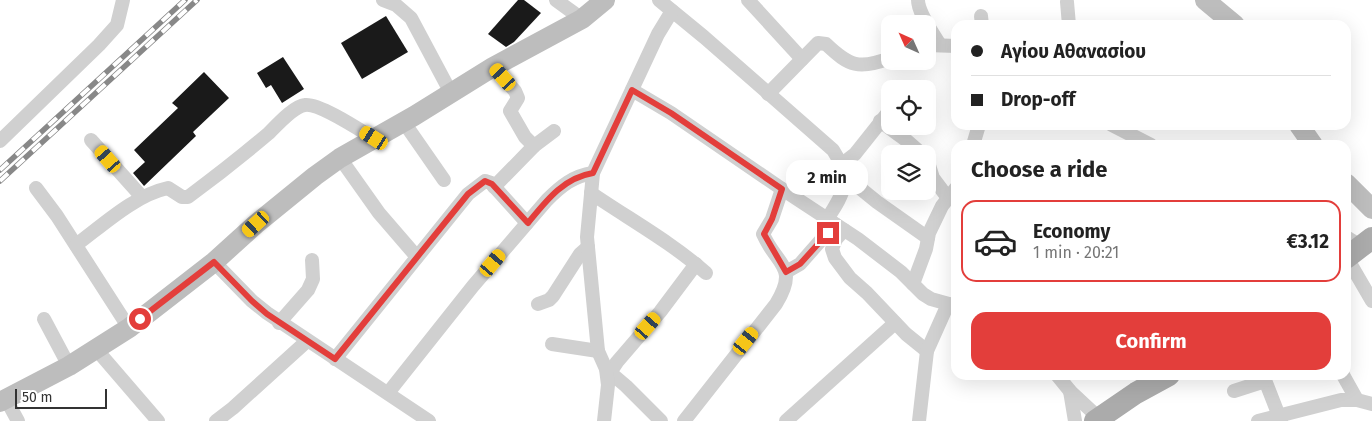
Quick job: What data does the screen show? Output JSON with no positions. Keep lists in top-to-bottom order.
{
  "scale_bar": "50 m",
  "north": "top left",
  "page": {
    "banner": ["Αγίου Αθανασίου", "Drop-off"],
    "heading": "Choose a ride",
    "bubble": "2 min",
    "list": [
      {
        "name": "Economy",
        "note": "1 min · 20:21",
        "value": "€3.12"
      }
    ],
    "buttons": "Confirm",
    "scale": "50 m"
  }
}
